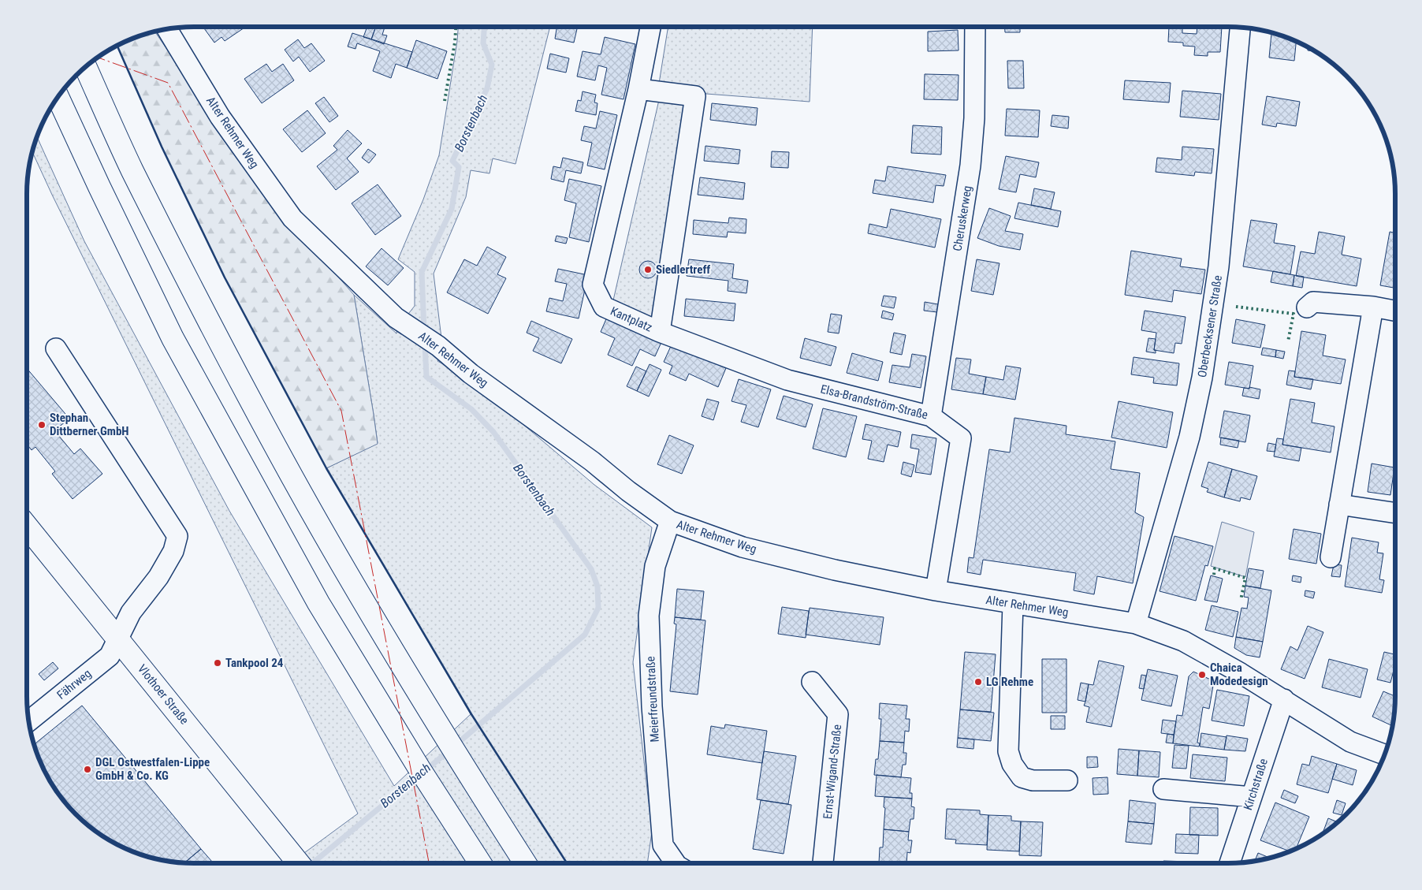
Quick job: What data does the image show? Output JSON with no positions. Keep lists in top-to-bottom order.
{
  "streets": {
    "main road": ["Vlothoer Straße"],
    "street": [
      "Alter Rehmer Weg",
      "Cheruskerweg",
      "Kantplatz",
      "Oberbecksener Straße",
      "Elsa-Brandström-Straße",
      "Fährweg",
      "Meierfreundstraße",
      "Ernst-Wigand-Straße",
      "Kirchstraße"
    ]
  },
  "crossings": [
    ["Alter Rehmer Weg", "Oberbecksener Straße"],
    ["Alter Rehmer Weg", "Elsa-Brandström-Straße"],
    ["Alter Rehmer Weg", "Meierfreundstraße"],
    ["Alter Rehmer Weg", "Kirchstraße"],
    ["Cheruskerweg", "Elsa-Brandström-Straße"],
    ["Kantplatz", "Elsa-Brandström-Straße"],
    ["Fährweg", "Vlothoer Straße"]
  ],
  "water": ["Borstenbach"],
  "places": [
    "Siedlertreff",
    "Stephan Dittberner GmbH",
    "Tankpool 24",
    "Chaica Modedesign",
    "LG Rehme",
    "DGL Ostwestfalen-Lippe GmbH & Co. KG"
  ]
}
